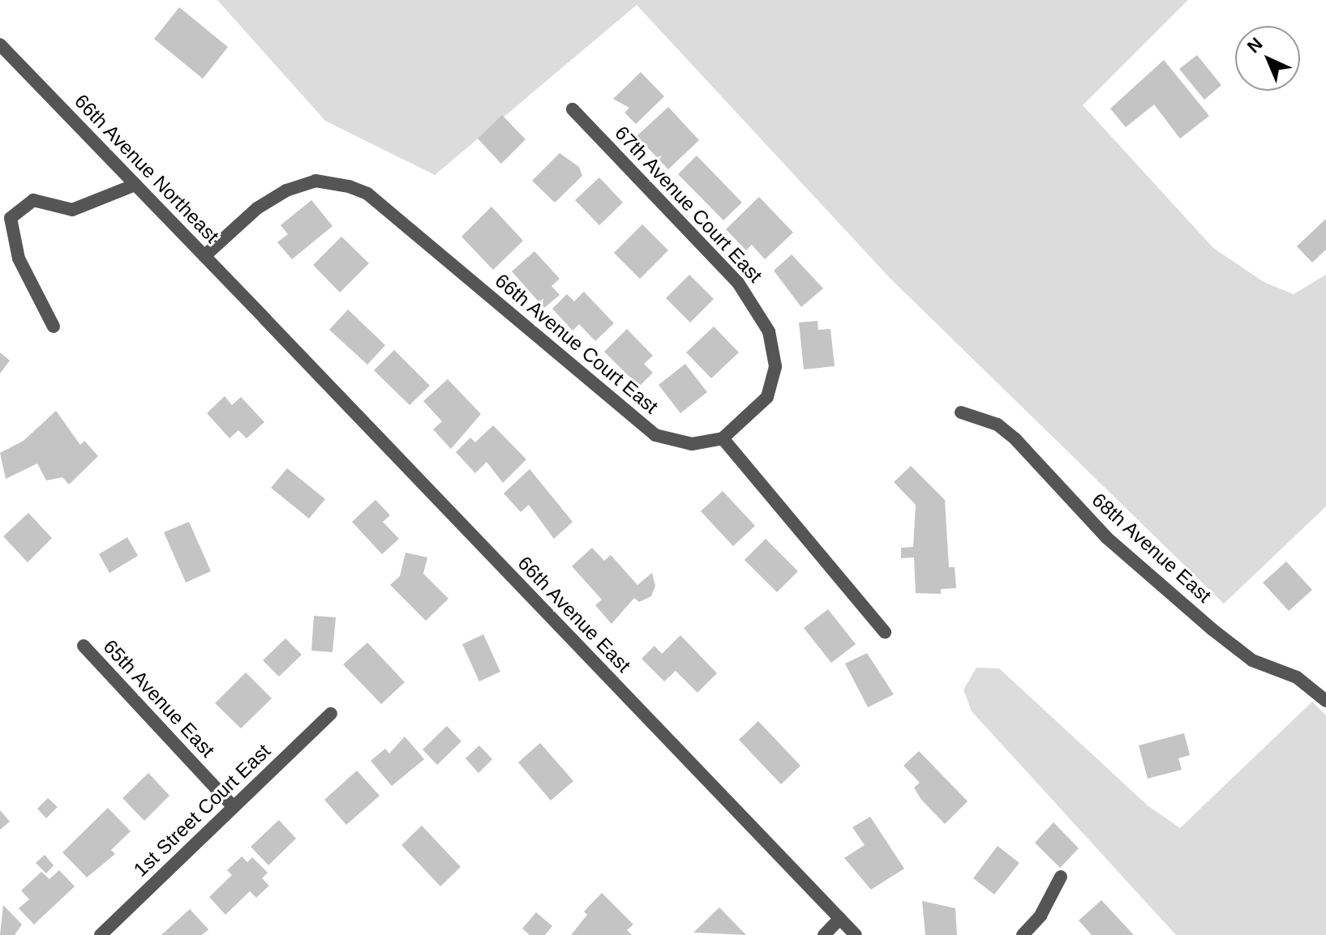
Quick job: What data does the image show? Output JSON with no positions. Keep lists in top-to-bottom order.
{
  "streets": {
    "street": [
      "66th Avenue Northeast",
      "67th Avenue Court East",
      "66th Avenue Court East",
      "68th Avenue East",
      "66th Avenue East",
      "65th Avenue East",
      "1st Street Court East"
    ]
  },
  "crossings": [
    ["66th Avenue Northeast", "66th Avenue Court East"],
    ["66th Avenue Northeast", "66th Avenue East"],
    ["67th Avenue Court East", "66th Avenue Court East"],
    ["65th Avenue East", "1st Street Court East"]
  ],
  "north": "top left"
}
